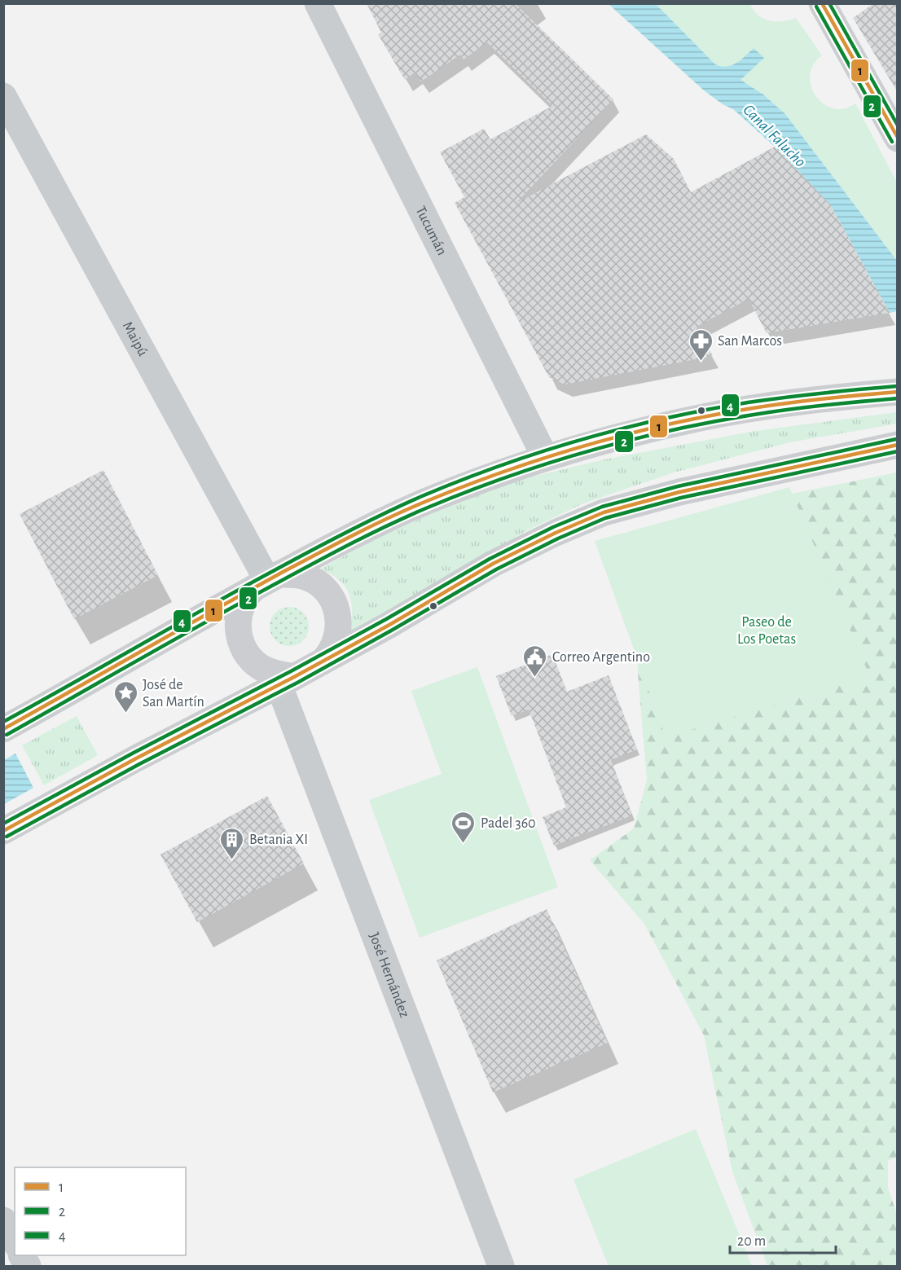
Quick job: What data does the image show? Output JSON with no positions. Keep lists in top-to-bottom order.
{
  "streets": {
    "street": ["Tucumán", "Maipú", "José Hernández"]
  },
  "crossings": [
    ["Maipú", "José Hernández"]
  ],
  "water": ["Canal Falucho"],
  "parks": ["Paseo de Los Poetas"],
  "places": {
    "pharmacy": ["San Marcos"],
    "public building": ["Correo Argentino"],
    "place": ["José de San Martín"],
    "sports": ["Padel 360"],
    "building": ["Betania XI"]
  },
  "lines": ["transit line 1", "transit line 4", "transit line 2"],
  "legend": ["1", "2", "4"],
  "scale_bar": "20 m"
}
